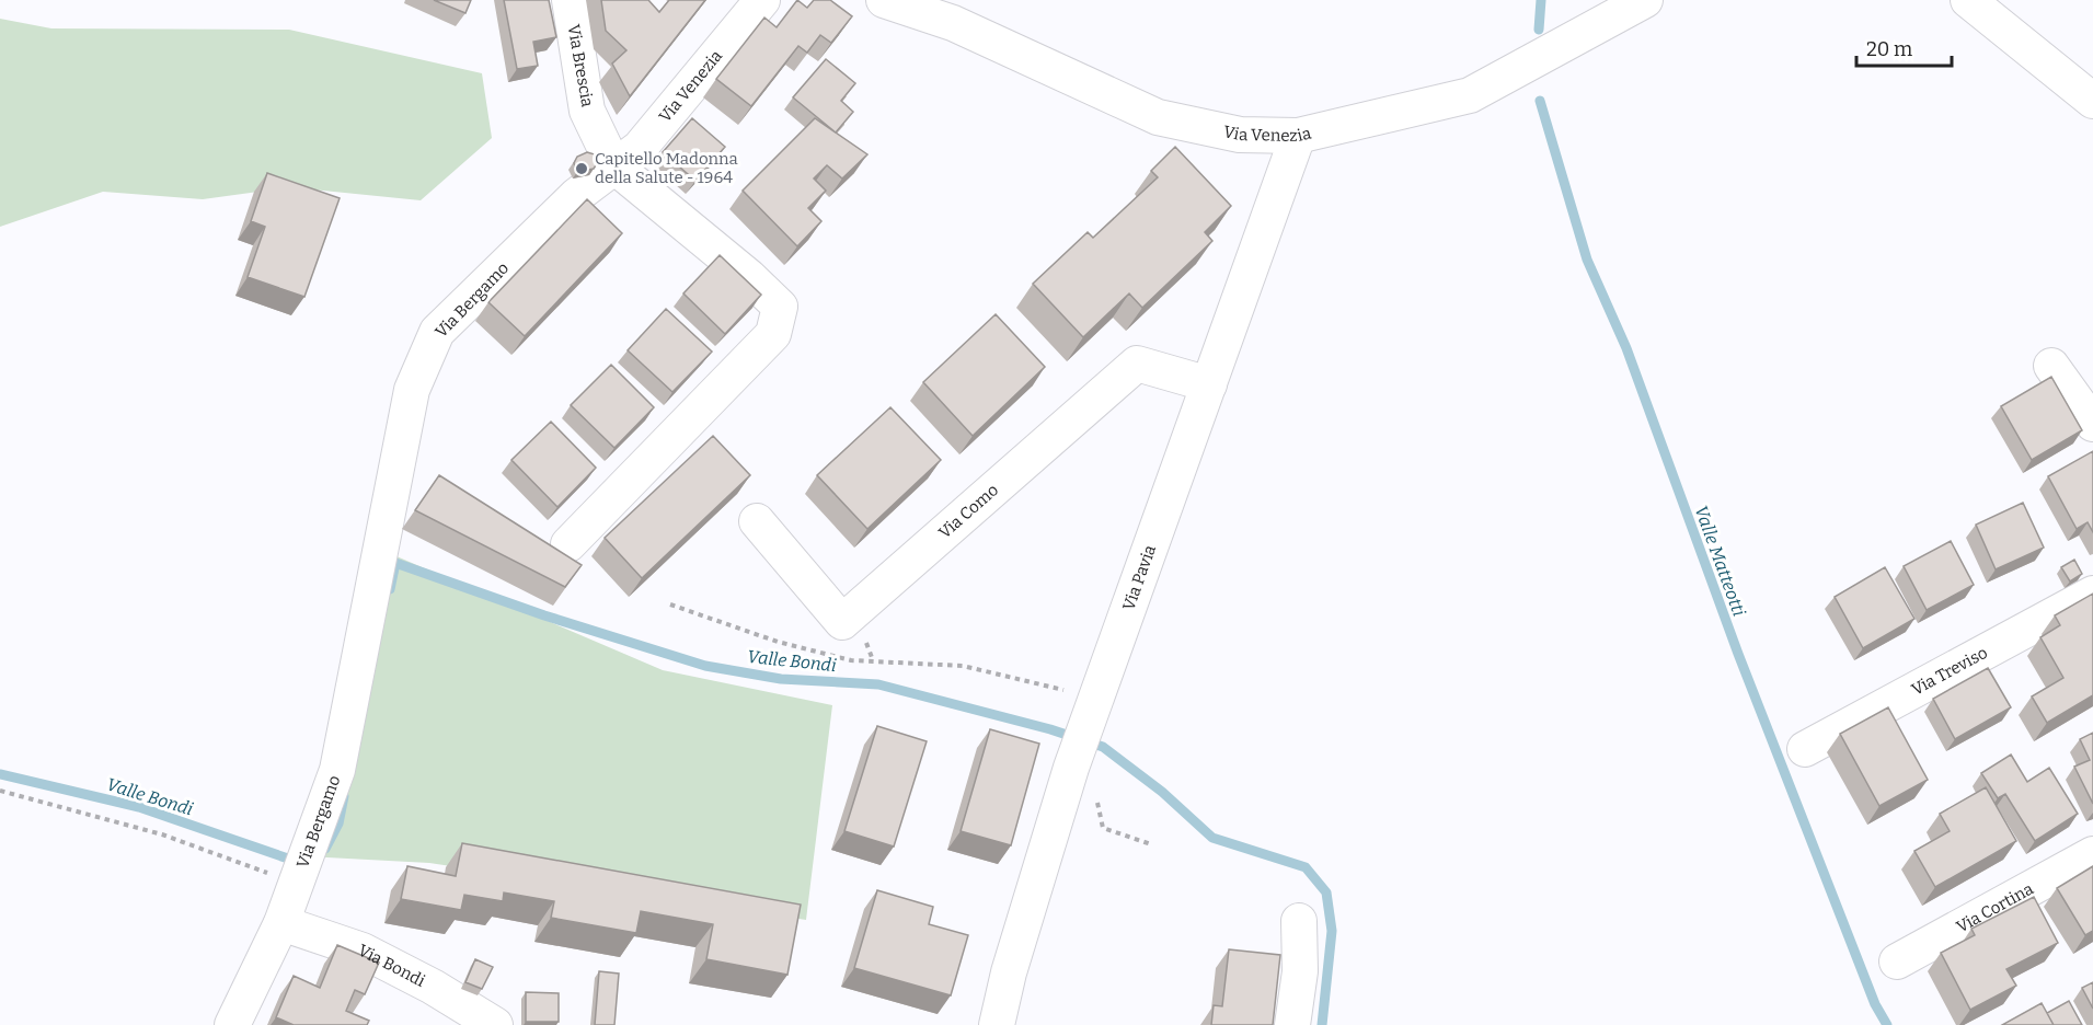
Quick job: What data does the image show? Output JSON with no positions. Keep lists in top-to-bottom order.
{
  "streets": {
    "street": [
      "Via Brescia",
      "Via Venezia",
      "Via Bergamo",
      "Via Como",
      "Via Pavia",
      "Via Treviso",
      "Via Cortina",
      "Via Bondi"
    ]
  },
  "crossings": [
    ["Via Brescia", "Via Venezia"],
    ["Via Brescia", "Via Bergamo"],
    ["Via Venezia", "Via Bergamo"],
    ["Via Venezia", "Via Pavia"],
    ["Via Bergamo", "Via Bondi"],
    ["Via Como", "Via Pavia"]
  ],
  "water": ["Valle Matteotti", "Valle Bondi"],
  "places": ["Capitello Madonna della Salute - 1964"],
  "scale_bar": "20 m"
}
